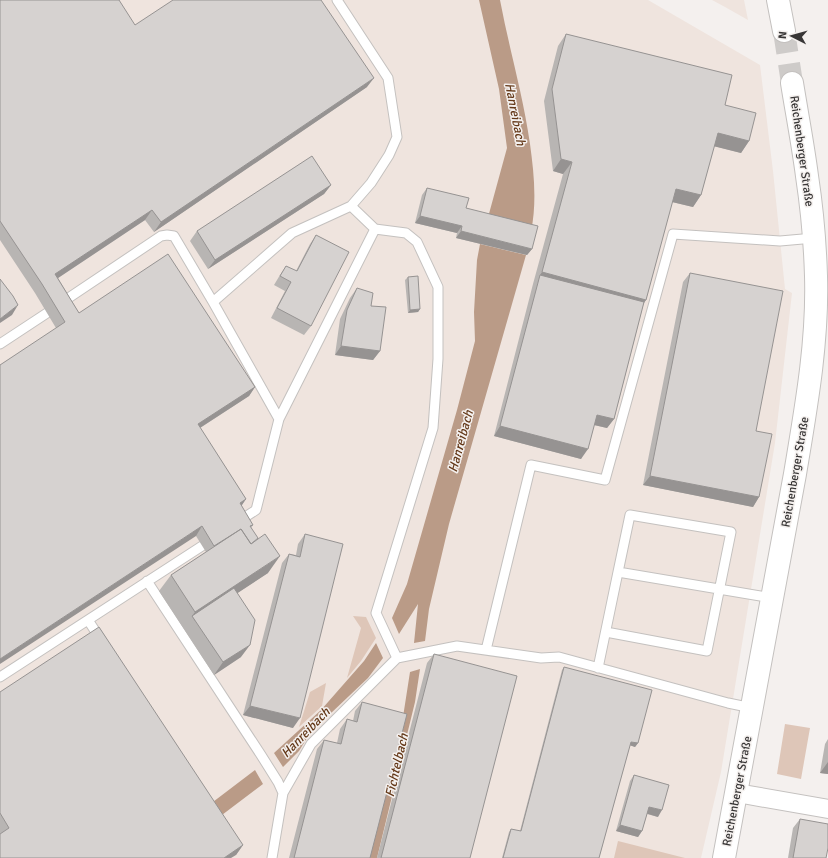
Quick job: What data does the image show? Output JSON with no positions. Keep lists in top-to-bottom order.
{
  "streets": {
    "street": ["Reichenberger Straße"]
  },
  "water": ["Hanreibach", "Fichtelbach"],
  "north": "left"
}
